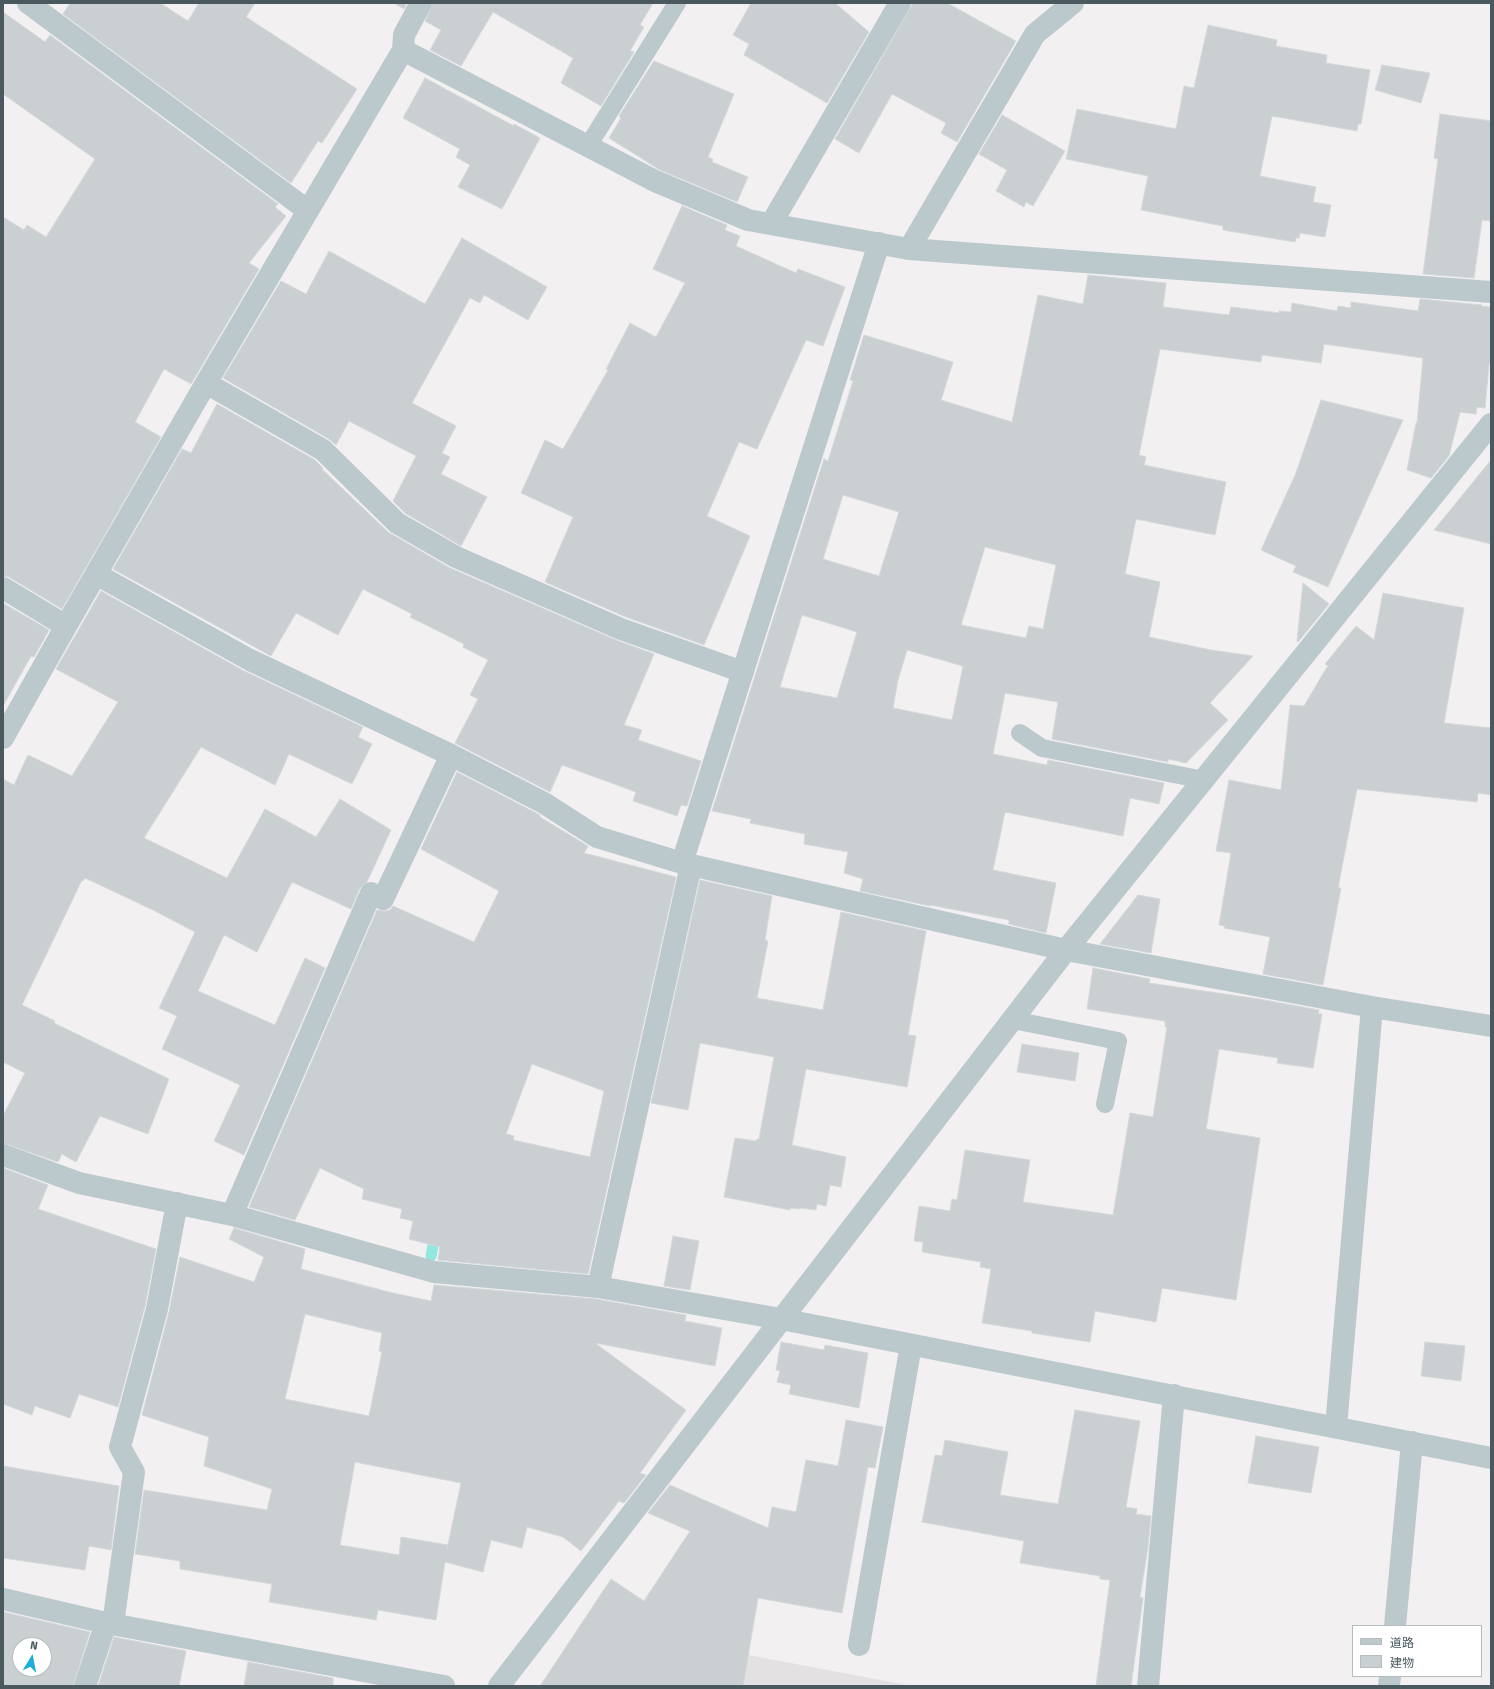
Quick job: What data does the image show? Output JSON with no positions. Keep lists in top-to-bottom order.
{
  "legend": ["道路", "建物"],
  "north": "top"
}
